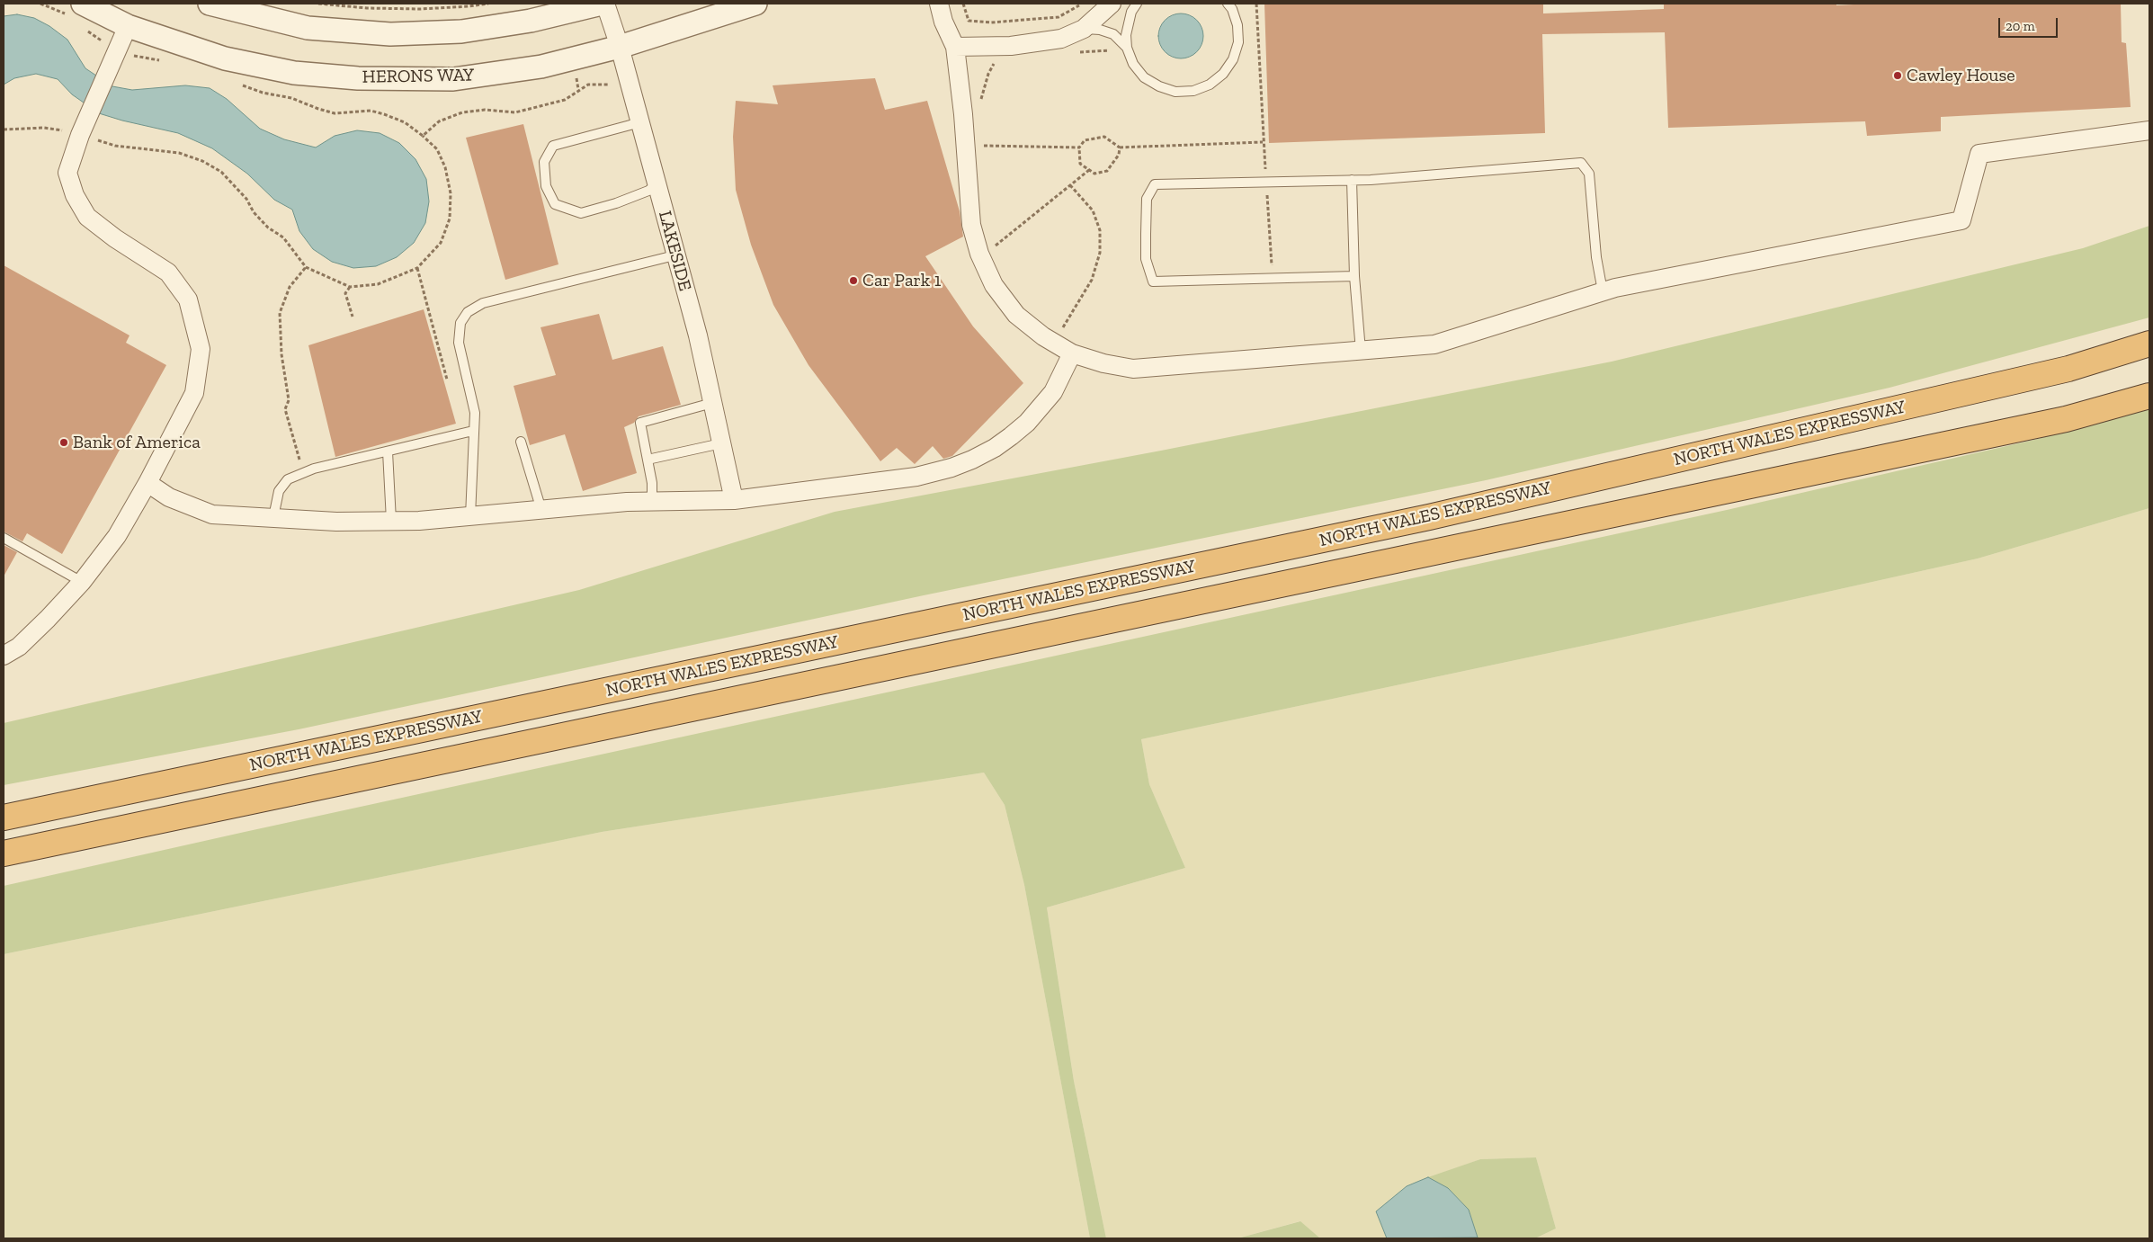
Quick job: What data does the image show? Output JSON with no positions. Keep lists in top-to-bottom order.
{
  "streets": {
    "highway": ["NORTH WALES EXPRESSWAY"],
    "street": ["HERONS WAY", "LAKESIDE"]
  },
  "crossings": [
    ["HERONS WAY", "LAKESIDE"]
  ],
  "places": ["Cawley House", "Car Park 1", "Bank of America"],
  "scale_bar": "20 m"
}
